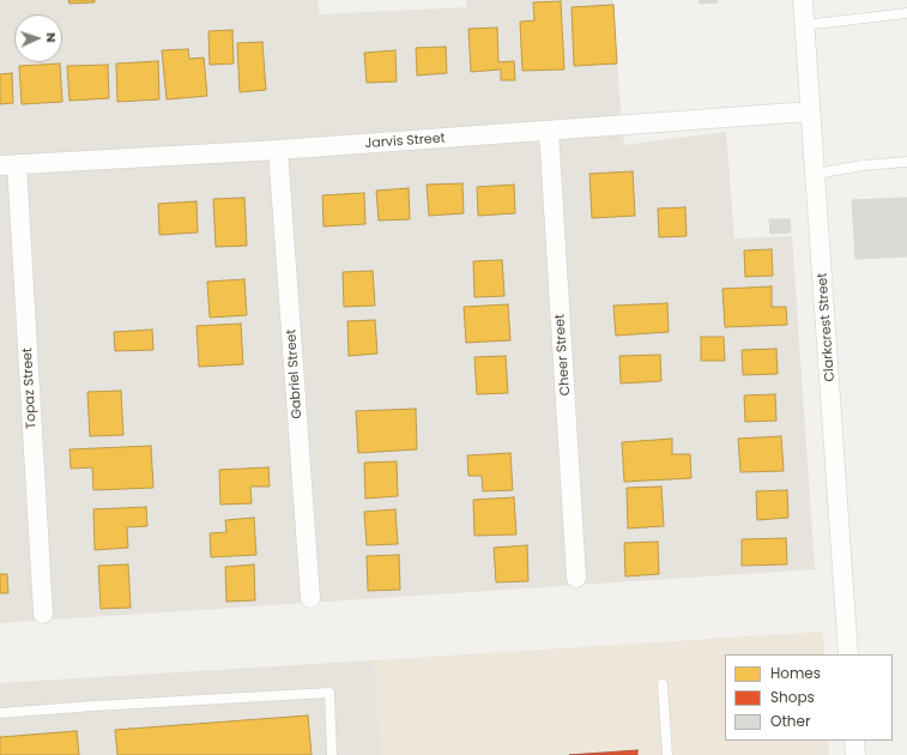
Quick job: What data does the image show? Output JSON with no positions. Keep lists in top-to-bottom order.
{
  "streets": {
    "street": [
      "Jarvis Street",
      "Clarkcrest Street",
      "Cheer Street",
      "Gabriel Street",
      "Topaz Street"
    ]
  },
  "crossings": [
    ["Jarvis Street", "Clarkcrest Street"],
    ["Jarvis Street", "Cheer Street"],
    ["Jarvis Street", "Gabriel Street"],
    ["Jarvis Street", "Topaz Street"]
  ],
  "legend": ["Homes", "Shops", "Other"],
  "north": "right"
}
